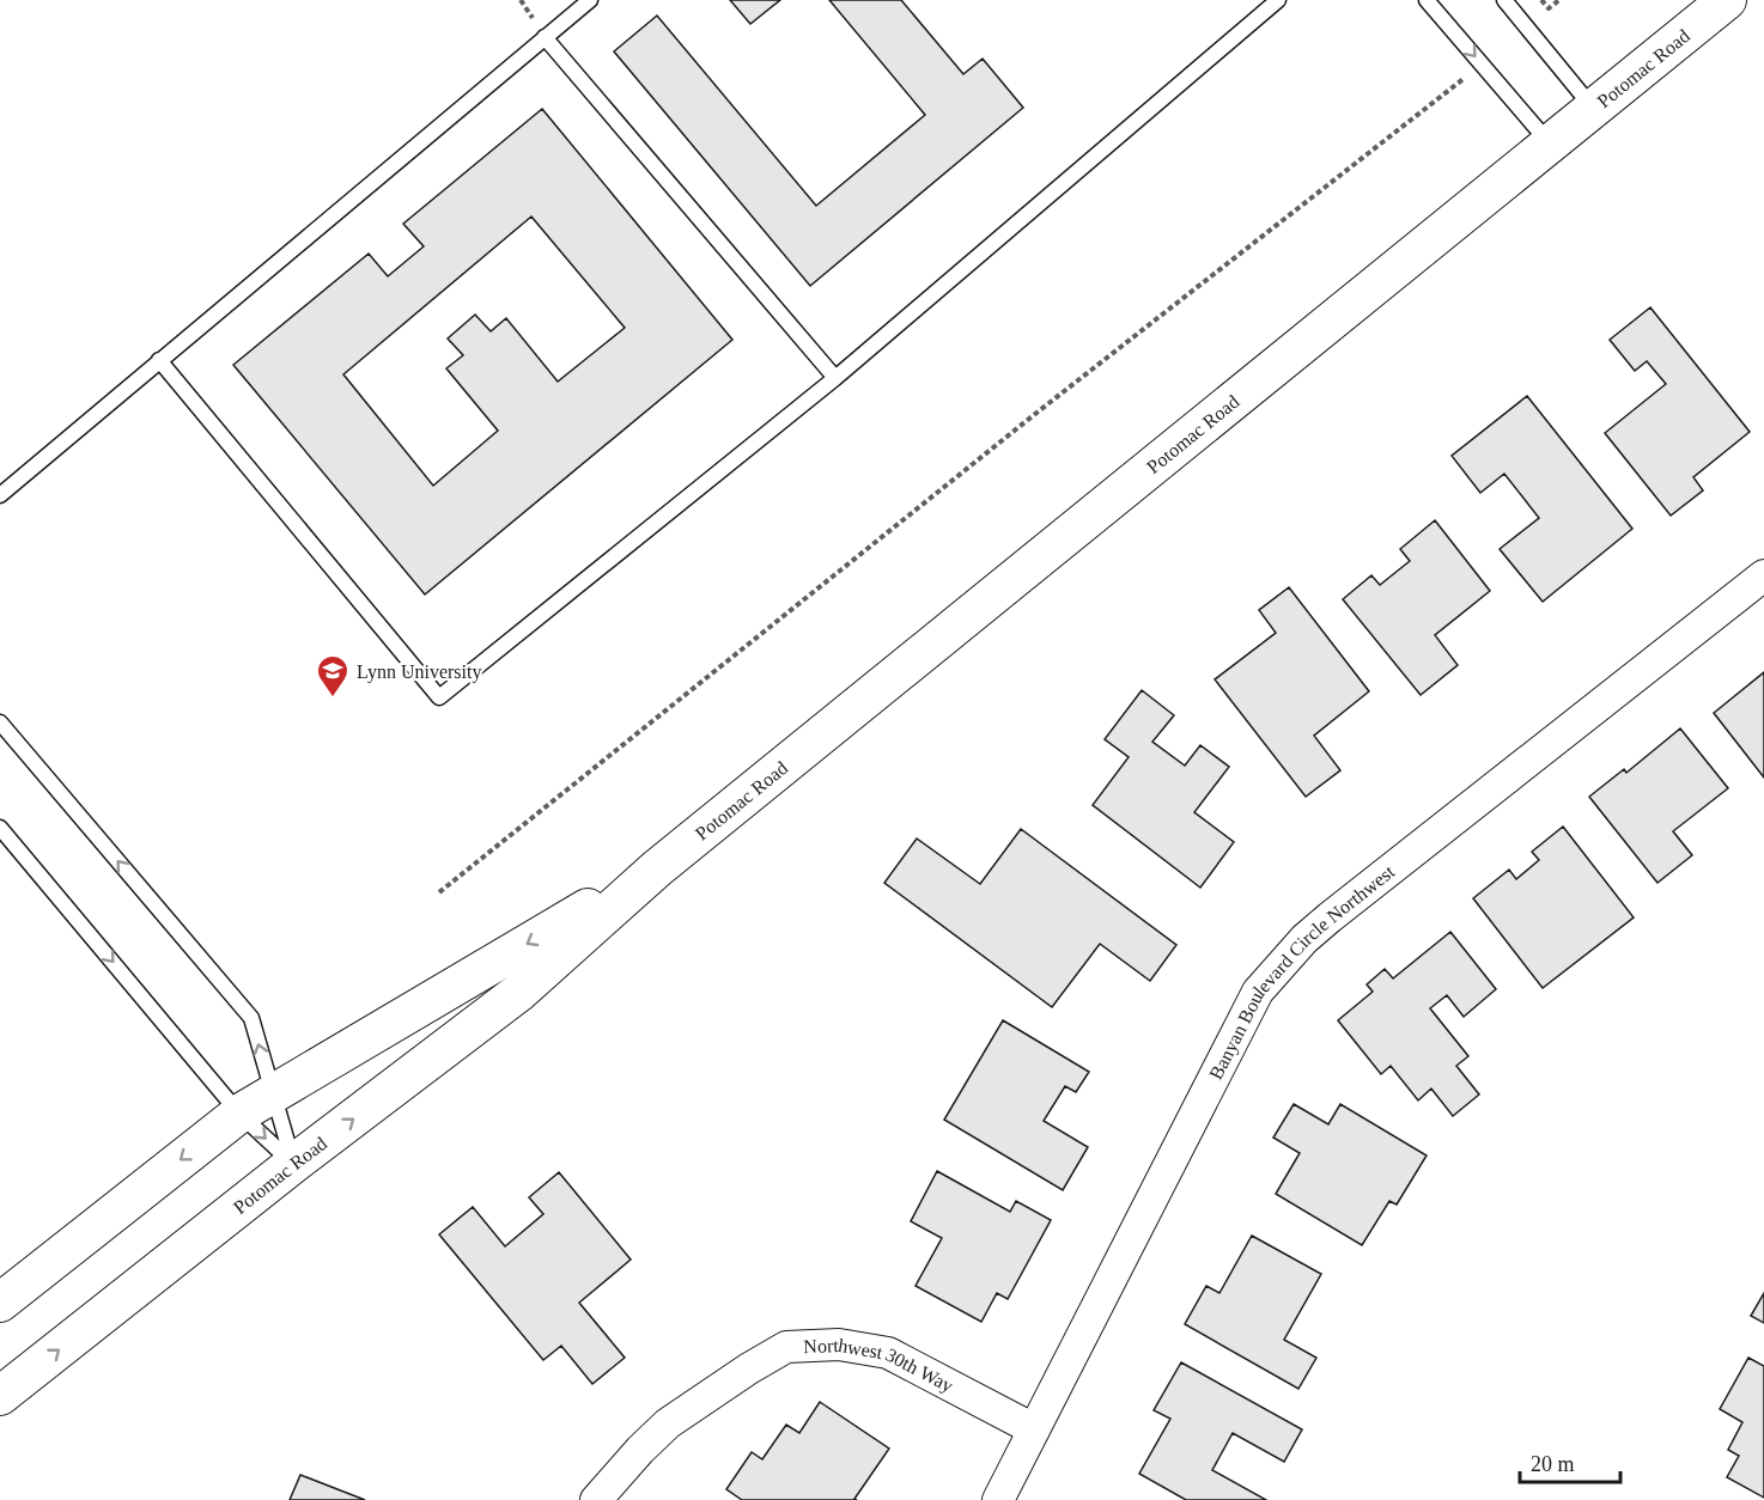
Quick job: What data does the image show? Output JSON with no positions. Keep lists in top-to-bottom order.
{
  "streets": {
    "street": ["Potomac Road", "Banyan Boulevard Circle Northwest", "Northwest 30th Way"]
  },
  "crossings": [
    ["Banyan Boulevard Circle Northwest", "Northwest 30th Way"]
  ],
  "places": {
    "school or university": ["Lynn University"]
  },
  "scale_bar": "20 m"
}
